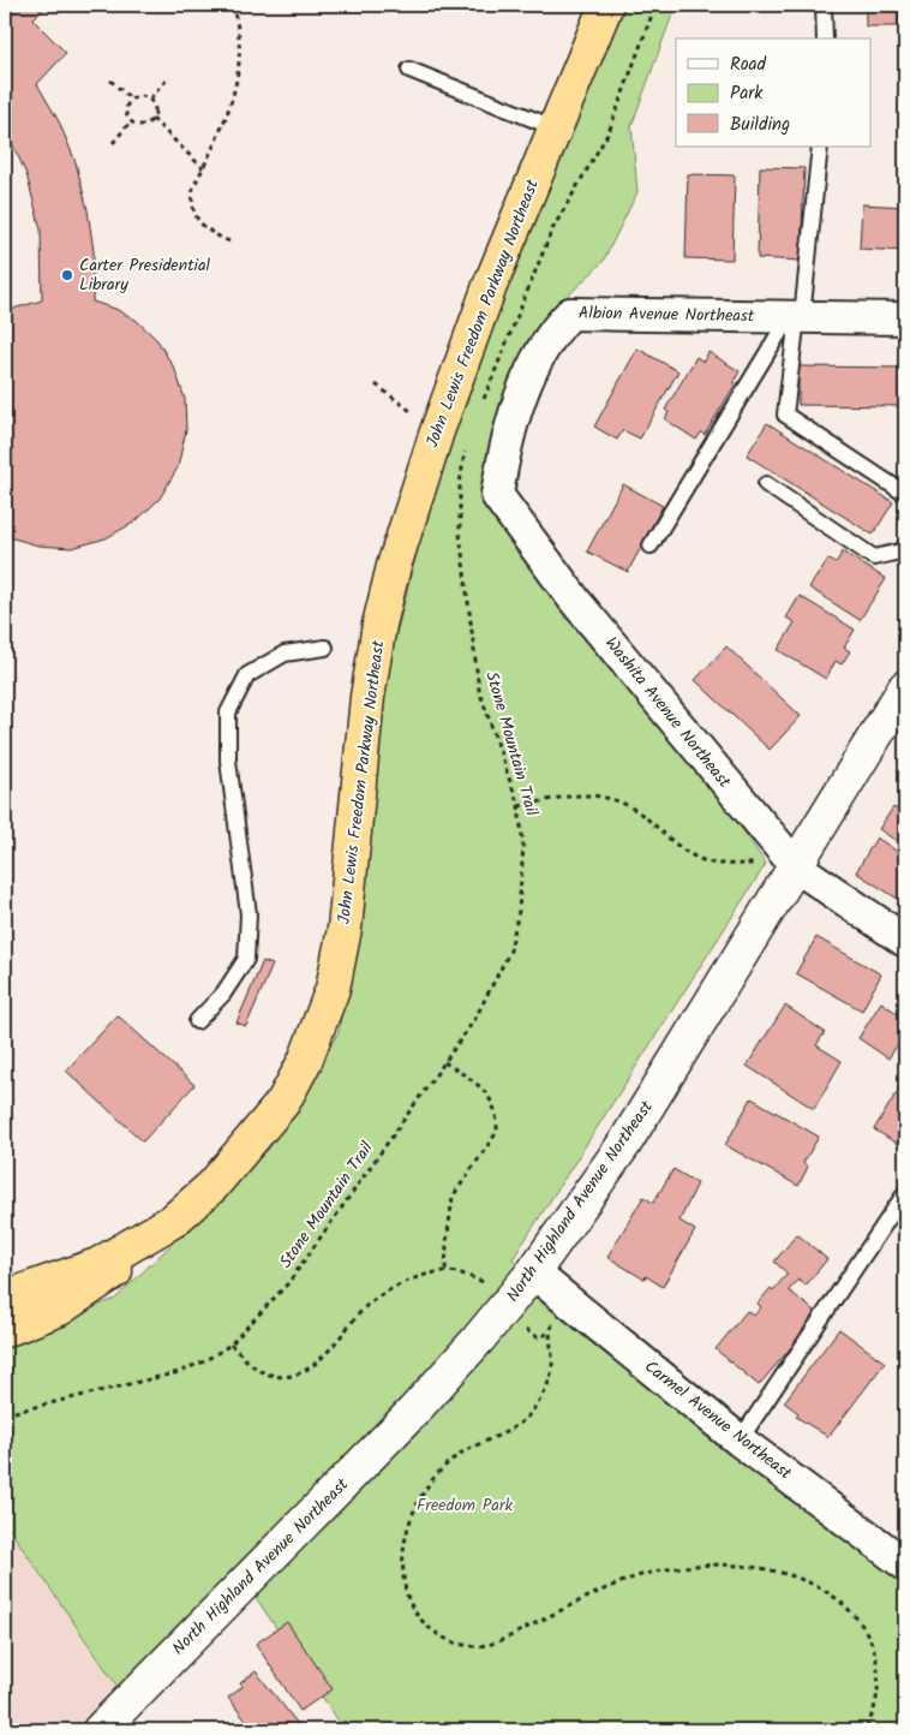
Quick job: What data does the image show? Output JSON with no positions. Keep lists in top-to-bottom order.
{
  "streets": {
    "highway": ["John Lewis Freedom Parkway Northeast"],
    "main road": ["North Highland Avenue Northeast"],
    "street": ["Albion Avenue Northeast", "Washita Avenue Northeast", "Carmel Avenue Northeast"],
    "path": ["Stone Mountain Trail"]
  },
  "crossings": [
    ["Albion Avenue Northeast", "Washita Avenue Northeast"],
    ["Washita Avenue Northeast", "North Highland Avenue Northeast"],
    ["North Highland Avenue Northeast", "Carmel Avenue Northeast"]
  ],
  "parks": ["Freedom Park"],
  "places": ["Carter Presidential Library"],
  "legend": ["Road", "Park", "Building"]
}
